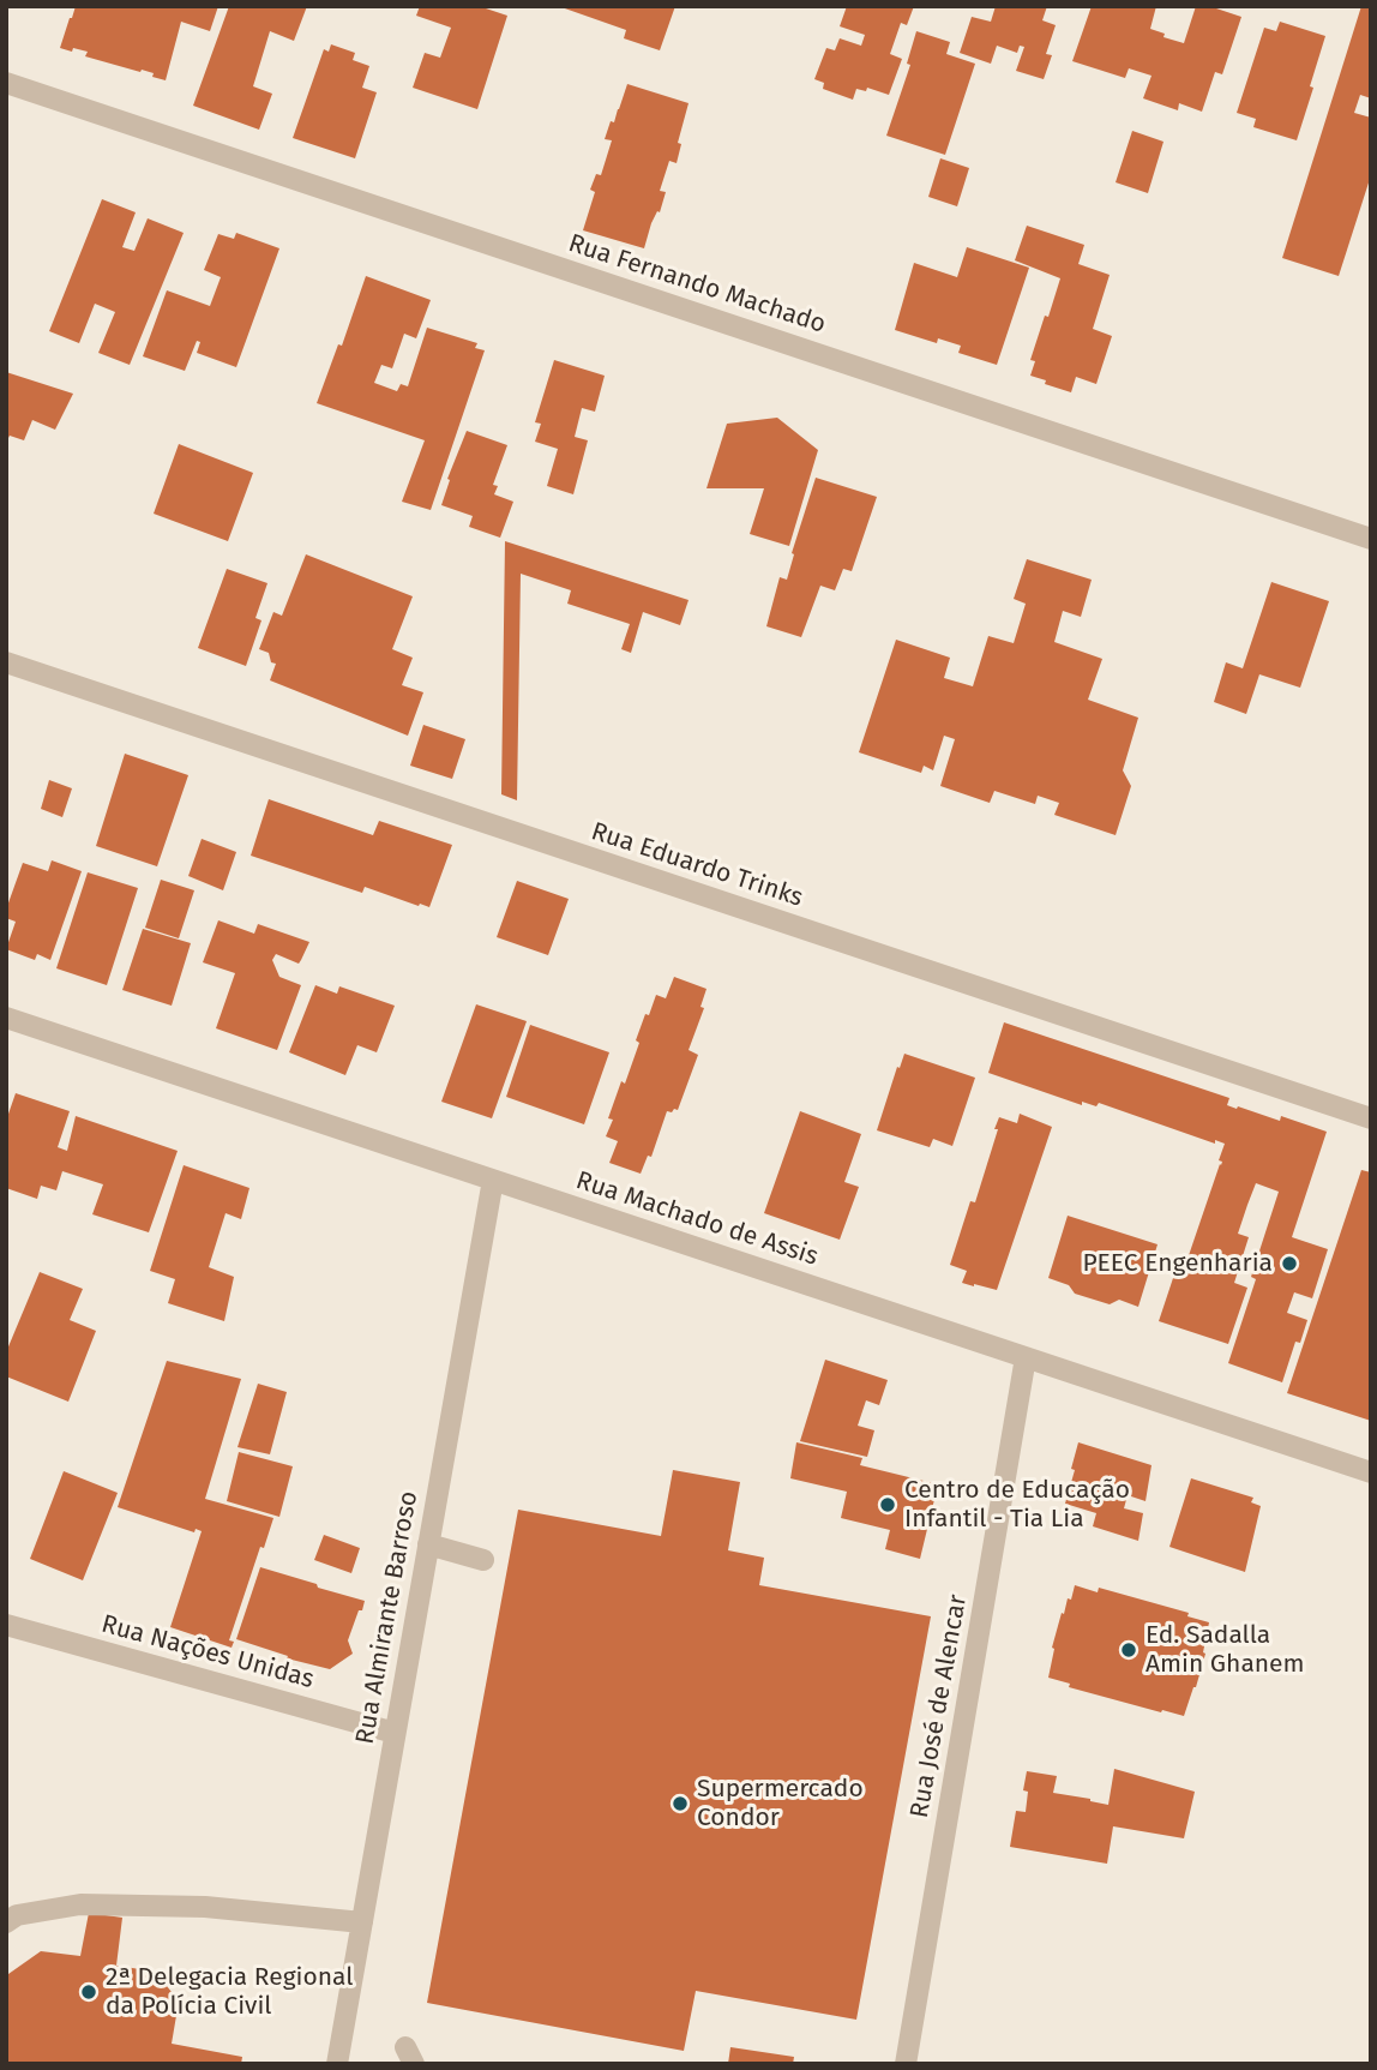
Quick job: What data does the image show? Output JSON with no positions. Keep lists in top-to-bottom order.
{
  "streets": {
    "street": [
      "Rua Fernando Machado",
      "Rua Eduardo Trinks",
      "Rua Machado de Assis",
      "Rua Almirante Barroso",
      "Rua Nações Unidas",
      "Rua José de Alencar"
    ]
  },
  "crossings": [
    ["Rua Machado de Assis", "Rua Almirante Barroso"],
    ["Rua Machado de Assis", "Rua José de Alencar"],
    ["Rua Almirante Barroso", "Rua Nações Unidas"]
  ],
  "places": [
    "PEEC Engenharia",
    "Centro de Educação Infantil - Tia Lia",
    "Ed. Sadalla Amin Ghanem",
    "Supermercado Condor",
    "2ª Delegacia Regional da Polícia Civil"
  ]
}
